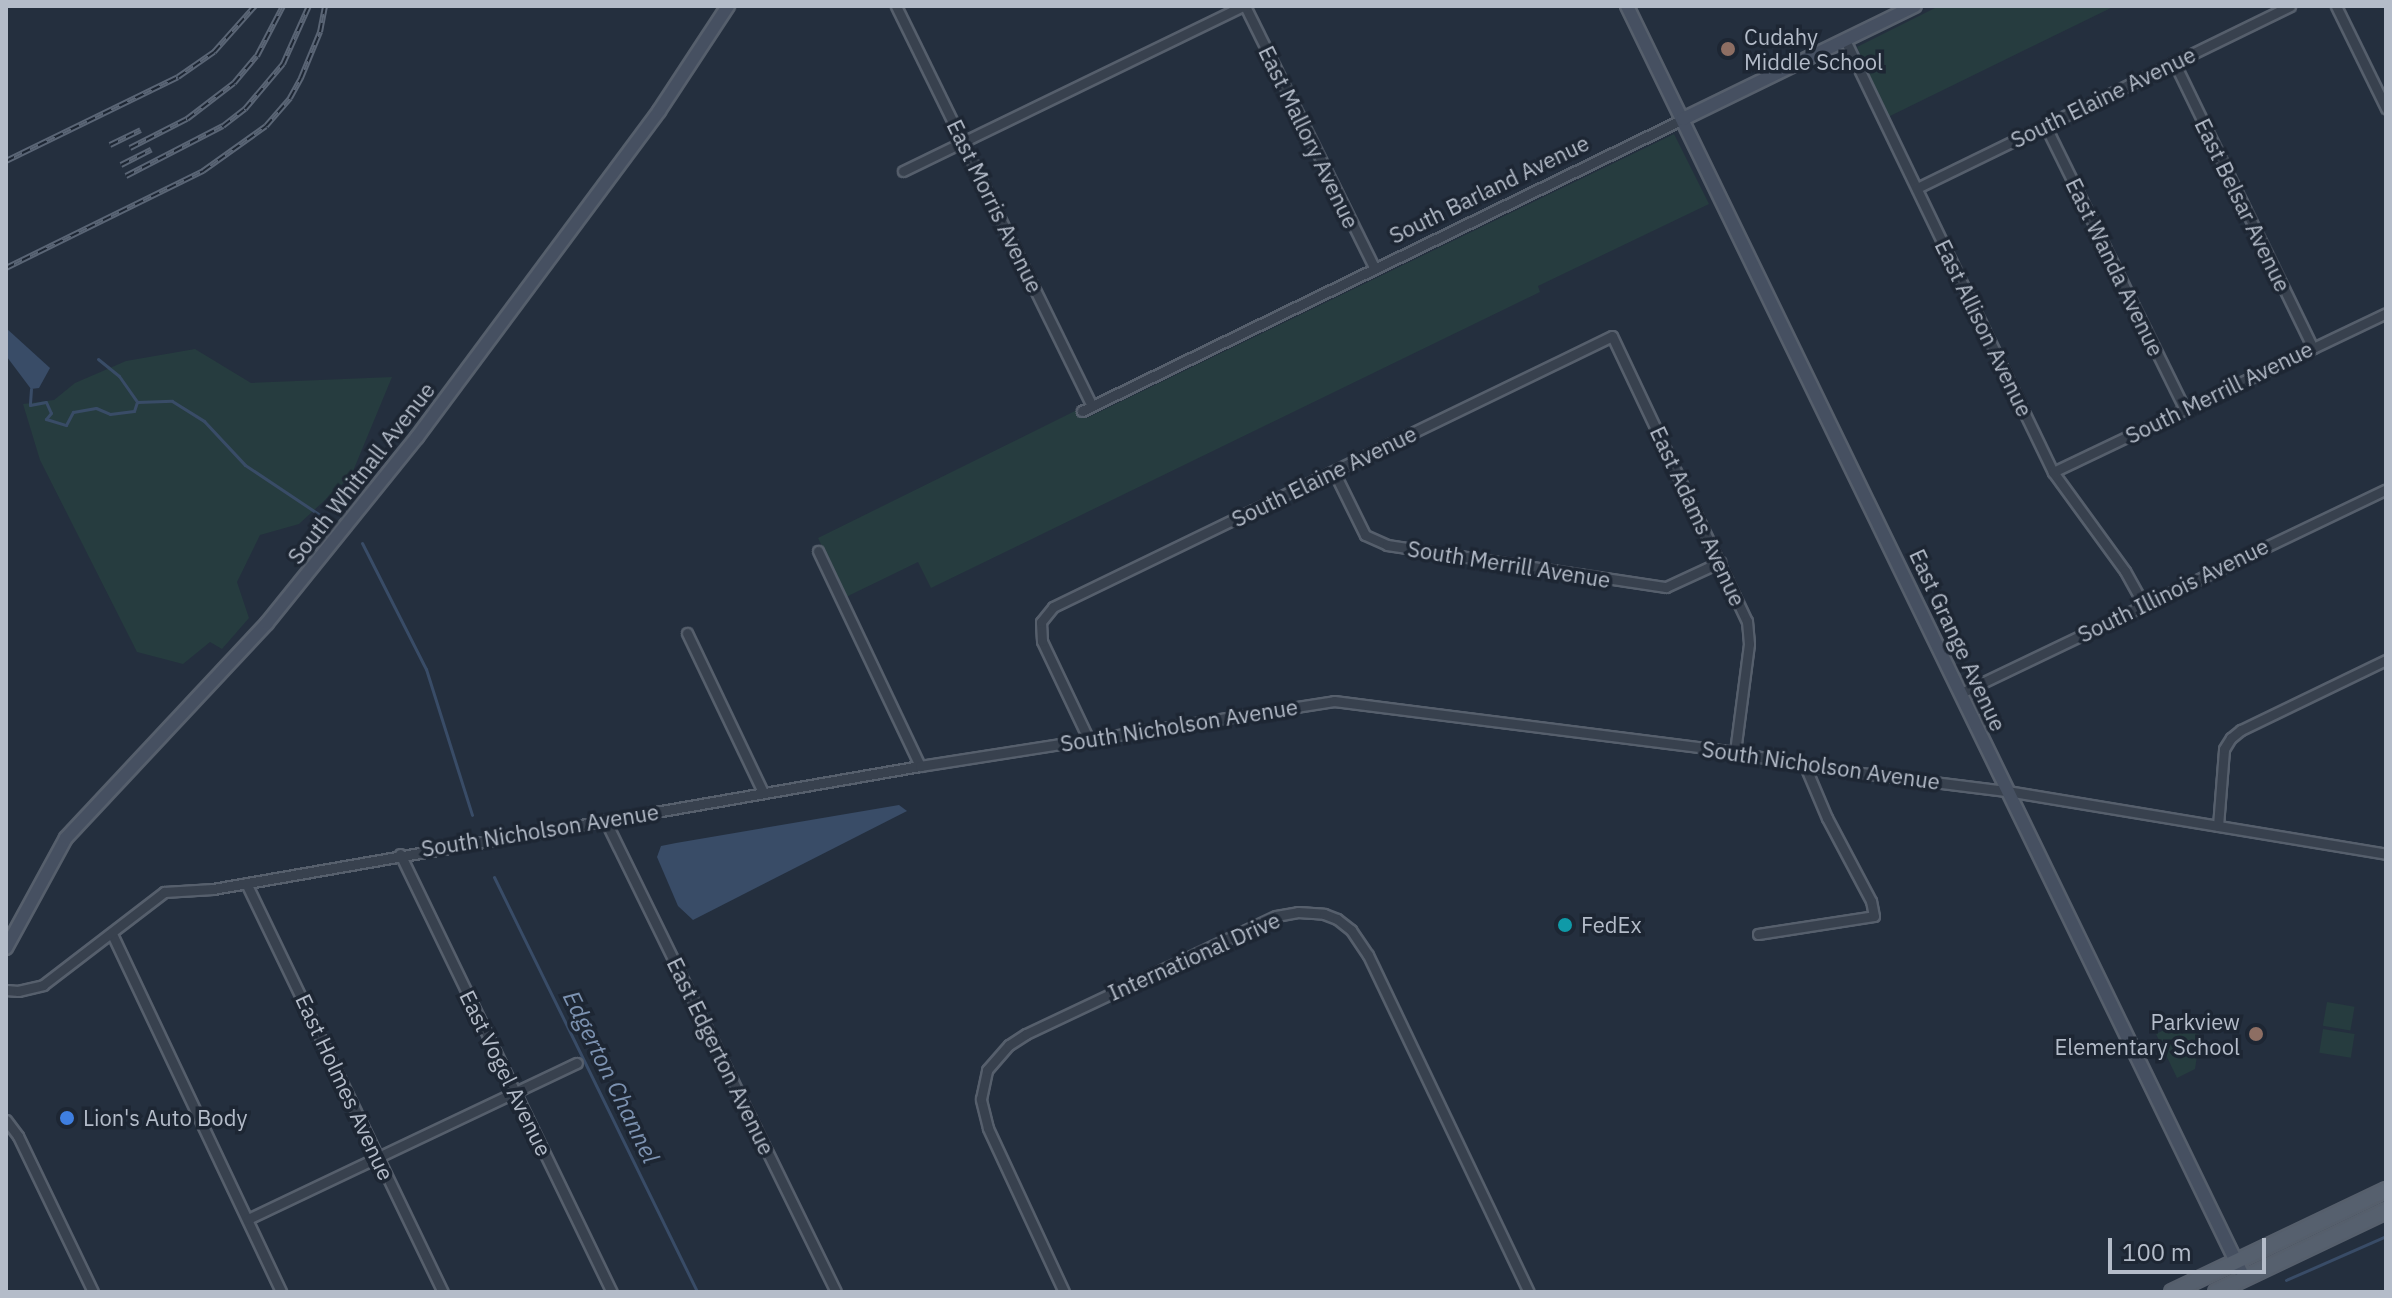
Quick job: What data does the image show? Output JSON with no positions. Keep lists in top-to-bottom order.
{
  "streets": {
    "street": [
      "South Elaine Avenue",
      "East Mallory Avenue",
      "South Barland Avenue",
      "East Belsar Avenue",
      "East Morris Avenue",
      "East Wanda Avenue",
      "East Allison Avenue",
      "South Merrill Avenue",
      "South Whitnall Avenue",
      "East Adams Avenue",
      "South Illinois Avenue",
      "East Grange Avenue",
      "South Nicholson Avenue",
      "International Drive",
      "East Edgerton Avenue",
      "East Vogel Avenue",
      "East Holmes Avenue"
    ]
  },
  "crossings": [
    ["South Elaine Avenue", "East Belsar Avenue"],
    ["South Elaine Avenue", "East Wanda Avenue"],
    ["South Elaine Avenue", "East Allison Avenue"],
    ["South Elaine Avenue", "South Merrill Avenue"],
    ["South Elaine Avenue", "East Adams Avenue"],
    ["South Elaine Avenue", "South Nicholson Avenue"],
    ["East Mallory Avenue", "South Barland Avenue"],
    ["South Barland Avenue", "East Morris Avenue"],
    ["South Barland Avenue", "East Allison Avenue"],
    ["South Barland Avenue", "East Grange Avenue"],
    ["East Belsar Avenue", "South Merrill Avenue"],
    ["East Wanda Avenue", "South Merrill Avenue"],
    ["East Allison Avenue", "South Merrill Avenue"],
    ["East Allison Avenue", "South Illinois Avenue"],
    ["South Merrill Avenue", "East Adams Avenue"],
    ["East Adams Avenue", "South Nicholson Avenue"],
    ["South Illinois Avenue", "East Grange Avenue"],
    ["East Grange Avenue", "South Nicholson Avenue"],
    ["South Nicholson Avenue", "East Edgerton Avenue"],
    ["South Nicholson Avenue", "East Vogel Avenue"],
    ["South Nicholson Avenue", "East Holmes Avenue"]
  ],
  "water": ["Edgerton Channel"],
  "places": [
    "Cudahy Middle School",
    "FedEx",
    "Parkview Elementary School",
    "Lion's Auto Body"
  ],
  "scale_bar": "100 m"
}
